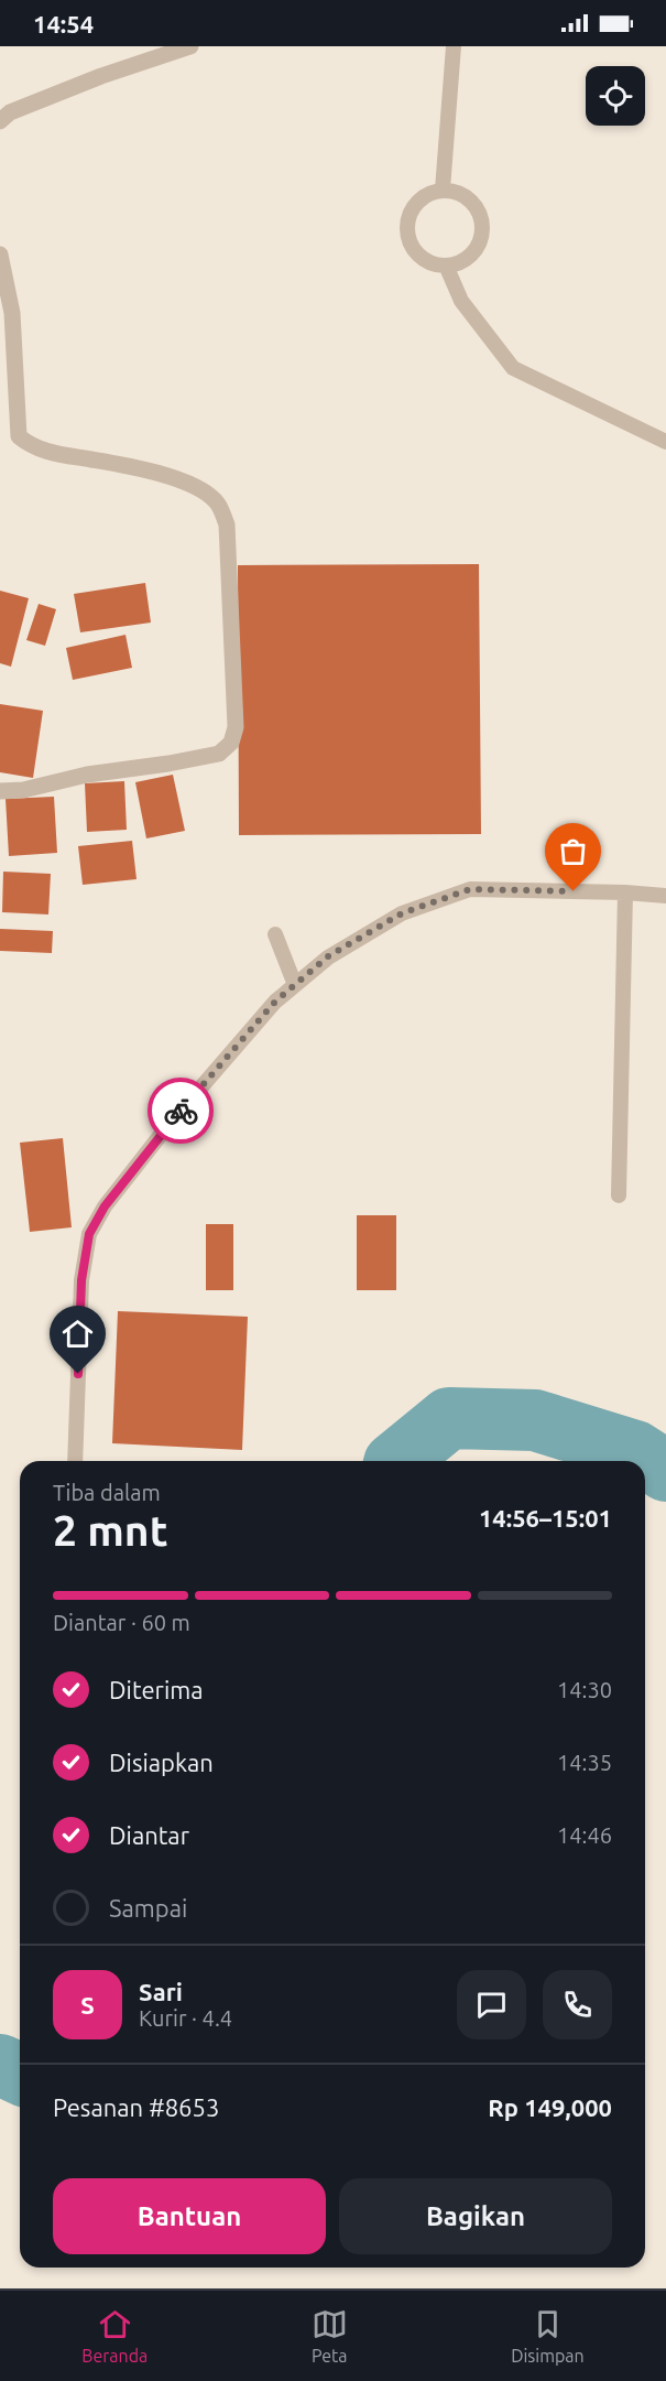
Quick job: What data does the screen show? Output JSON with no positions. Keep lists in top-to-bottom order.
{
  "page": {
    "status": "14:54",
    "heading": ["2 mnt", "Tiba dalam", "14:56–15:01"],
    "panel": [
      "Sari",
      "Kurir · 4.4",
      "Pesanan #8653",
      "Rp 149,000"
    ],
    "bar": "Diantar · 60 m",
    "list": [
      ["Diterima", "14:30"],
      ["Disiapkan", "14:35"],
      ["Diantar", "14:46"],
      "Sampai"
    ],
    "round": "S",
    "buttons": ["Bantuan", "Bagikan"],
    "tabs": ["Beranda", "Peta", "Disimpan"]
  }
}
